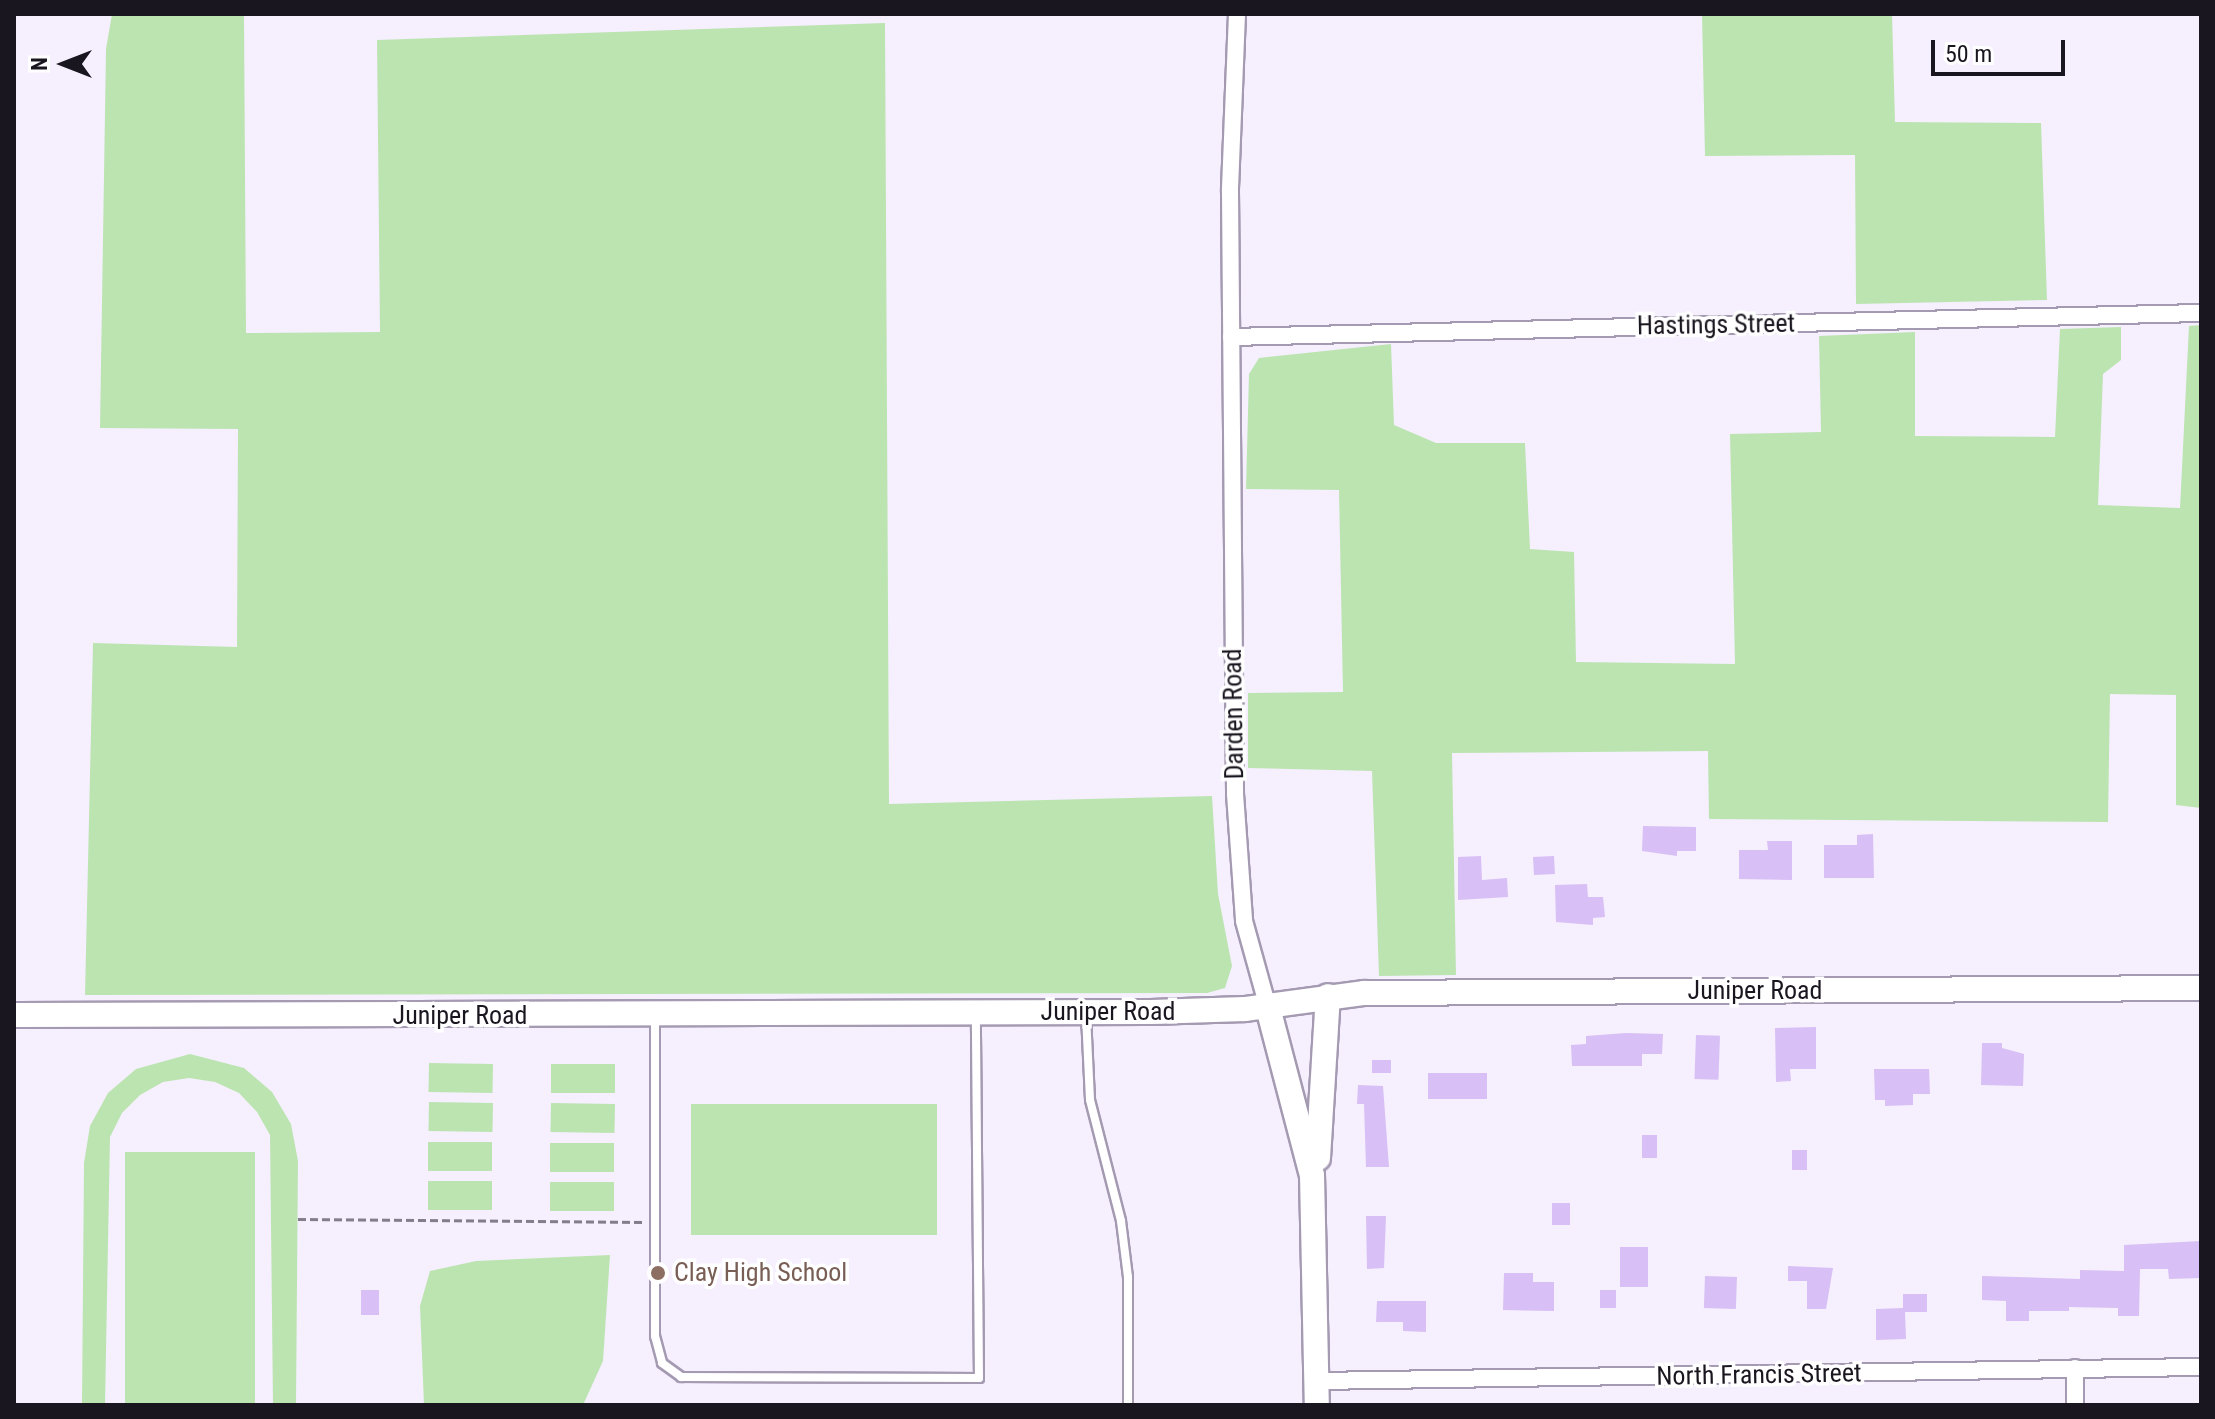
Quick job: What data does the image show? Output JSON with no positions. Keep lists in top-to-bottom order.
{
  "streets": {
    "street": [
      "Hastings Street",
      "Darden Road",
      "Juniper Road",
      "North Francis Street"
    ]
  },
  "crossings": [
    ["Hastings Street", "Darden Road"],
    ["Darden Road", "Juniper Road"],
    ["Darden Road", "North Francis Street"]
  ],
  "places": ["Clay High School"],
  "scale_bar": "50 m",
  "north": "left"
}
